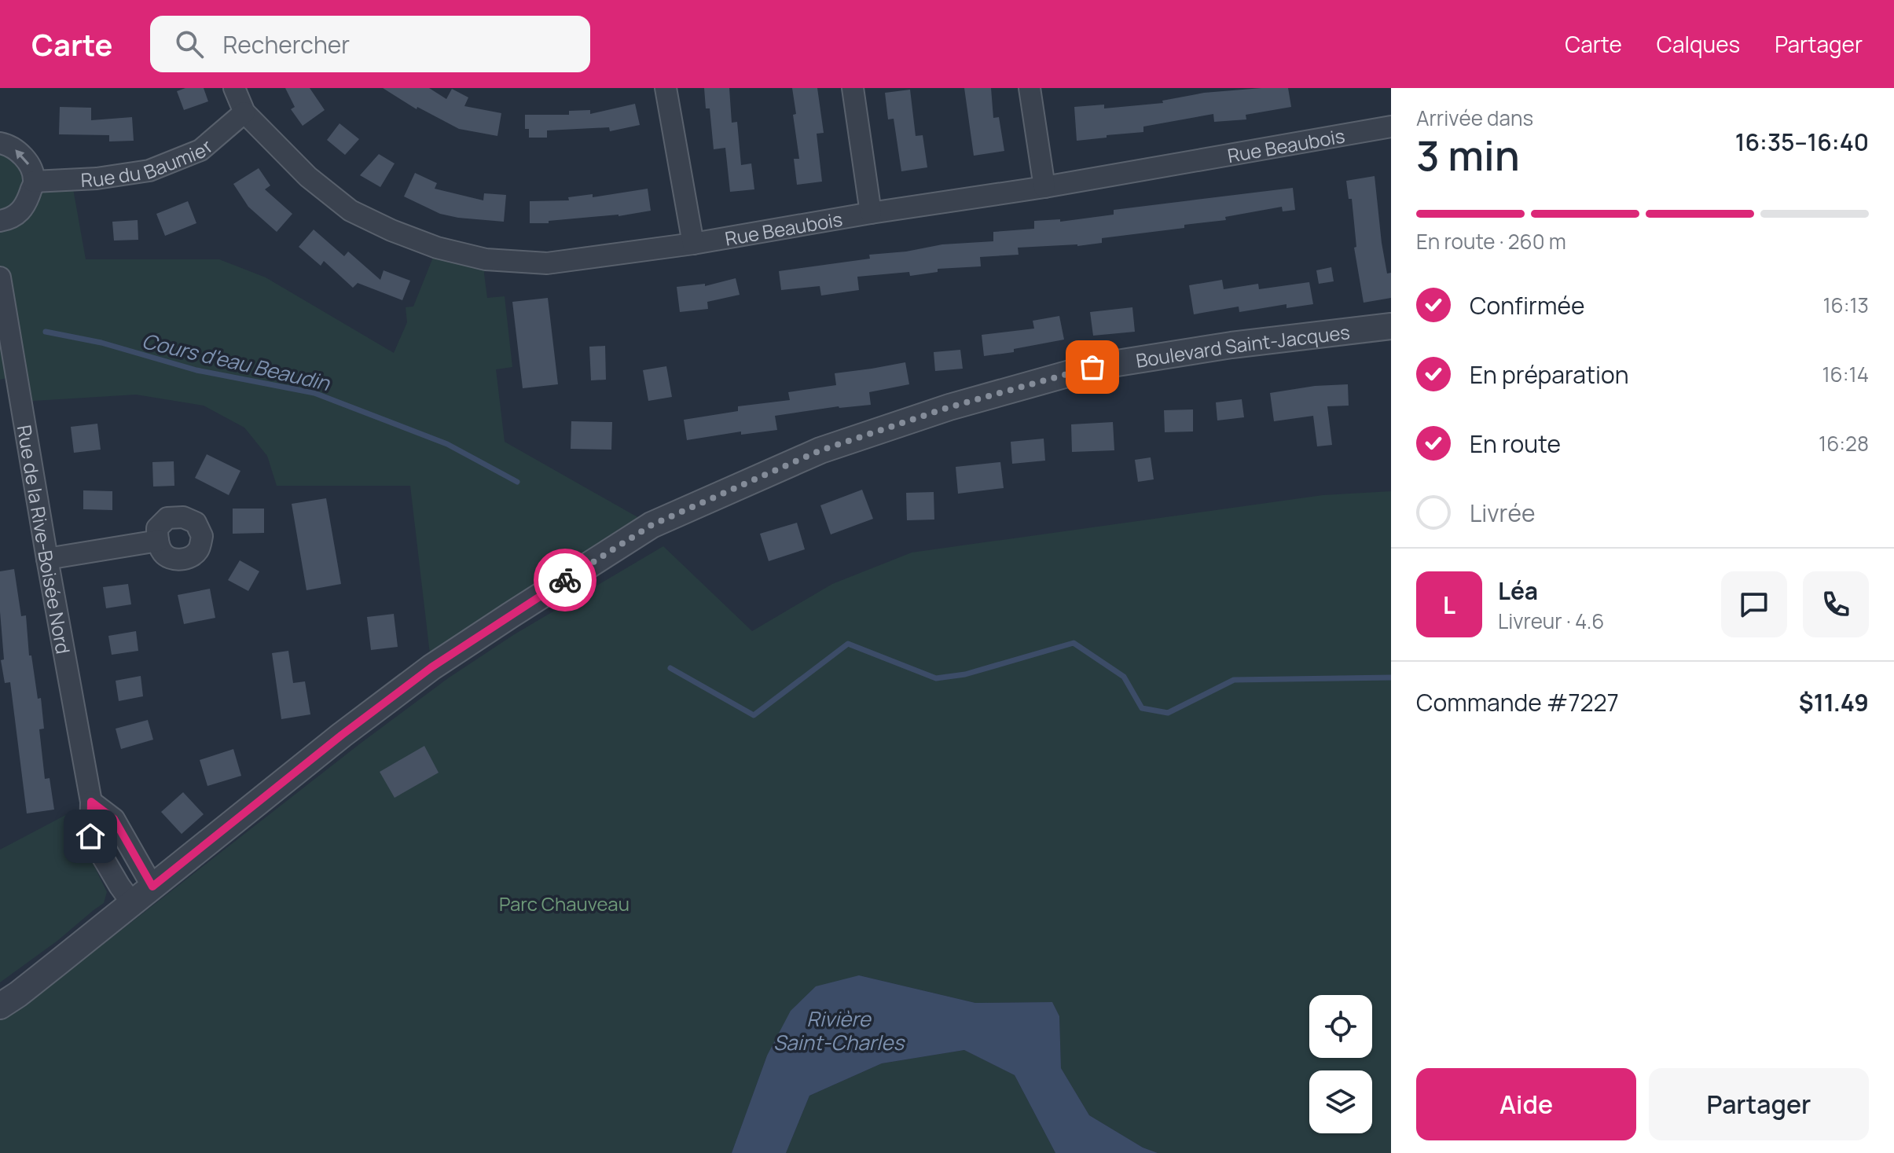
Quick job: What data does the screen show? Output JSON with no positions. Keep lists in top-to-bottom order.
{
  "streets": {
    "street": [
      "Rue Beaubois",
      "Rue du Baumier",
      "Boulevard Saint-Jacques",
      "Rue de la Rive-Boisée Nord"
    ]
  },
  "crossings": [
    ["Rue Beaubois", "Rue du Baumier"],
    ["Boulevard Saint-Jacques", "Rue de la Rive-Boisée Nord"]
  ],
  "water": ["Cours d'eau Beaudin", "Rivière Saint-Charles"],
  "parks": ["Parc Chauveau"],
  "page": {
    "header": "Carte",
    "search": "Rechercher",
    "nav": ["Carte", "Calques", "Partager"],
    "heading": ["3 min", "Arrivée dans", "16:35–16:40"],
    "panel": [
      "Léa",
      "Livreur · 4.6",
      "Commande #7227",
      "$11.49"
    ],
    "bar": "En route · 260 m",
    "list": [
      ["Confirmée", "16:13"],
      ["En préparation", "16:14"],
      ["En route", "16:28"],
      "Livrée"
    ],
    "round": "L",
    "buttons": ["Aide", "Partager"]
  }
}
